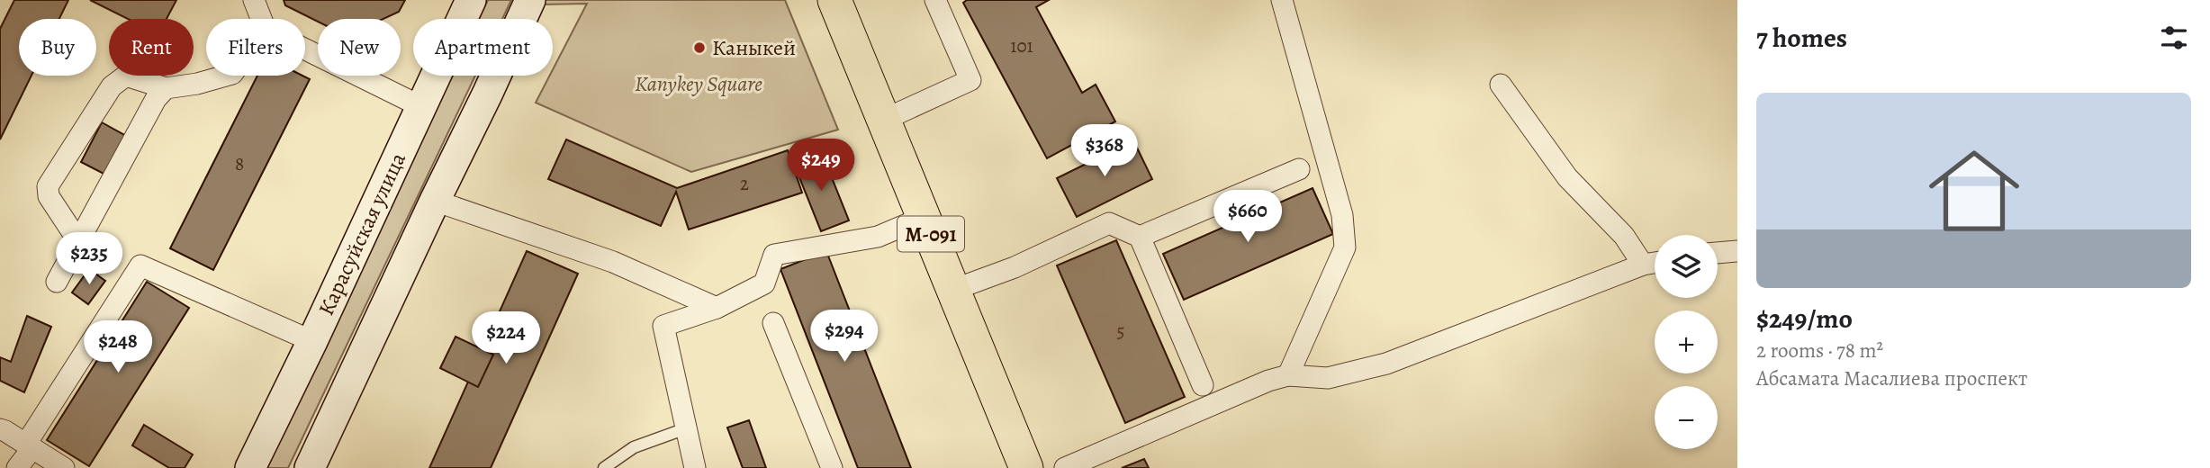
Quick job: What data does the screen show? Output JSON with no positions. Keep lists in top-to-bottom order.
{
  "streets": {
    "main road": ["Карасуйская улица", "М-091"]
  },
  "parks": ["Kanykey Square"],
  "places": ["Каныкей"],
  "house_numbers": [
    "101",
    "8",
    "2",
    "5"
  ],
  "page": {
    "heading": "7 homes",
    "chip": [
      "Buy",
      "Rent",
      "Filters",
      "New",
      "Apartment"
    ],
    "list": [
      {
        "name": "$249/mo",
        "note": "2 rooms · 78 m² · Абсамата Масалиева проспект"
      }
    ],
    "price": [
      "$368",
      "$249",
      "$660",
      "$235",
      "$294",
      "$224",
      "$248"
    ],
    "map_buttons": ["+", "−"]
  }
}
